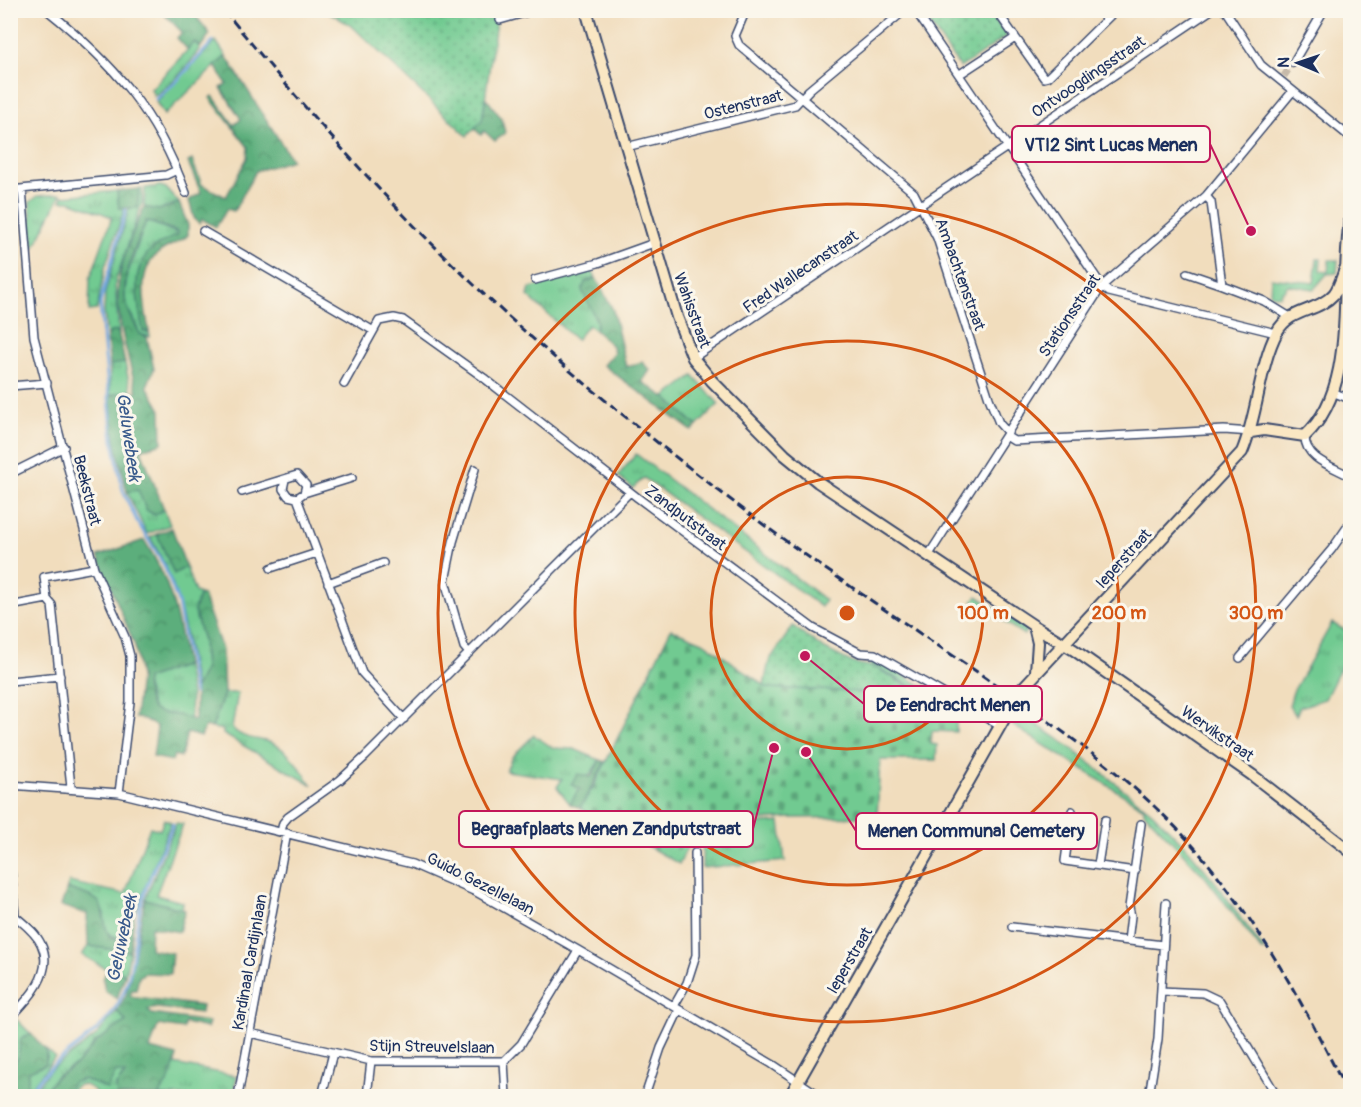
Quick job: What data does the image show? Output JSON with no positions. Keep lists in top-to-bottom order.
{
  "streets": {
    "street": [
      "Ontvoogdingsstraat",
      "Ostenstraat",
      "Fred Wallecanstraat",
      "Ambachtenstraat",
      "Wahisstraat",
      "Stationsstraat",
      "Beekstraat",
      "Zandputstraat",
      "Ieperstraat",
      "Wervikstraat",
      "Guido Gezellelaan",
      "Kardinaal Cardijnlaan",
      "Stijn Streuvelslaan"
    ]
  },
  "crossings": [
    ["Ontvoogdingsstraat", "Fred Wallecanstraat"],
    ["Ontvoogdingsstraat", "Ambachtenstraat"],
    ["Ostenstraat", "Ambachtenstraat"],
    ["Ostenstraat", "Wahisstraat"],
    ["Fred Wallecanstraat", "Ambachtenstraat"],
    ["Fred Wallecanstraat", "Wahisstraat"],
    ["Ambachtenstraat", "Stationsstraat"],
    ["Wahisstraat", "Stationsstraat"],
    ["Wahisstraat", "Wervikstraat"],
    ["Beekstraat", "Guido Gezellelaan"],
    ["Zandputstraat", "Ieperstraat"],
    ["Ieperstraat", "Wervikstraat"],
    ["Ieperstraat", "Guido Gezellelaan"],
    ["Guido Gezellelaan", "Kardinaal Cardijnlaan"],
    ["Guido Gezellelaan", "Stijn Streuvelslaan"],
    ["Kardinaal Cardijnlaan", "Stijn Streuvelslaan"]
  ],
  "water": ["Geluwebeek"],
  "places": [
    "VTI2 Sint Lucas Menen",
    "De Eendracht Menen",
    "Begraafplaats Menen Zandputstraat",
    "Menen Communal Cemetery"
  ],
  "north": "left",
  "rings": ["100 m", "200 m", "300 m"]
}
